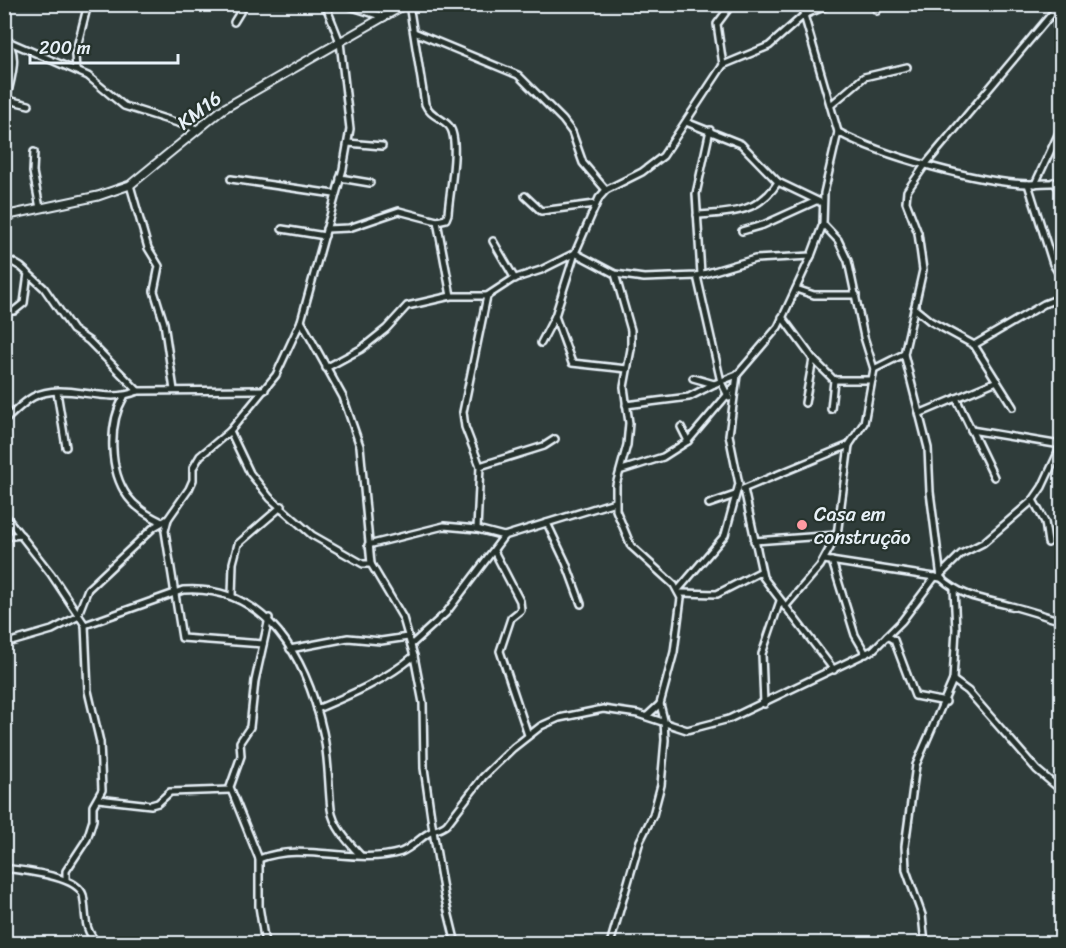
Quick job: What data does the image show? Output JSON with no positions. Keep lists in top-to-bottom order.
{
  "streets": {
    "street": ["KM16"]
  },
  "places": ["Casa em construção"],
  "scale_bar": "200 m"
}
